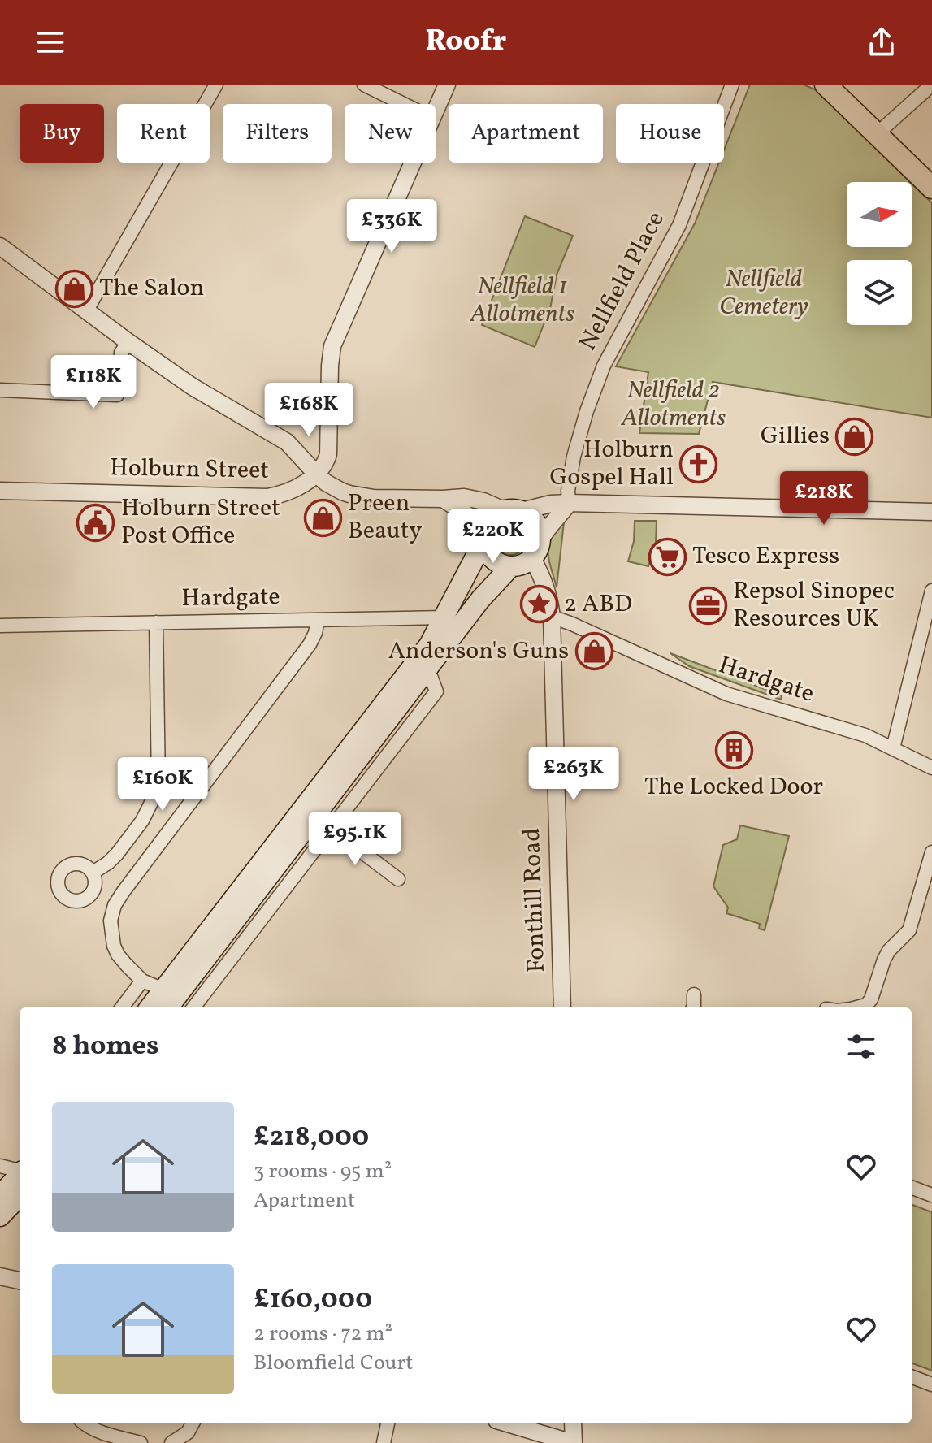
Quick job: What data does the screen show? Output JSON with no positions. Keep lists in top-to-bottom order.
{
  "streets": {
    "street": [
      "Nellfield Place",
      "Holburn Street",
      "Hardgate",
      "Fonthill Road"
    ]
  },
  "crossings": [
    ["Hardgate", "Fonthill Road"]
  ],
  "parks": ["Nellfield Cemetery", "Nellfield 1 Allotments", "Nellfield 2 Allotments"],
  "places": {
    "shop": [
      "The Salon",
      "Gillies",
      "Preen Beauty",
      "Anderson's Guns"
    ],
    "church": ["Holburn Gospel Hall"],
    "public building": ["Holburn Street Post Office"],
    "supermarket": ["Tesco Express"],
    "place": ["2 ABD"],
    "office": ["Repsol Sinopec Resources UK"],
    "building": ["The Locked Door"]
  },
  "north": "right",
  "page": {
    "header": "Roofr",
    "chip": [
      "Buy",
      "Rent",
      "Filters",
      "New",
      "Apartment",
      "House"
    ],
    "price": [
      "£336K",
      "£118K",
      "£168K",
      "£218K",
      "£220K",
      "£263K",
      "£160K",
      "£95.1K"
    ],
    "heading": "8 homes",
    "list": [
      {
        "name": "£218,000",
        "note": "3 rooms · 95 m² · Apartment"
      },
      {
        "name": "£160,000",
        "note": "2 rooms · 72 m² · Bloomfield Court"
      }
    ]
  }
}
